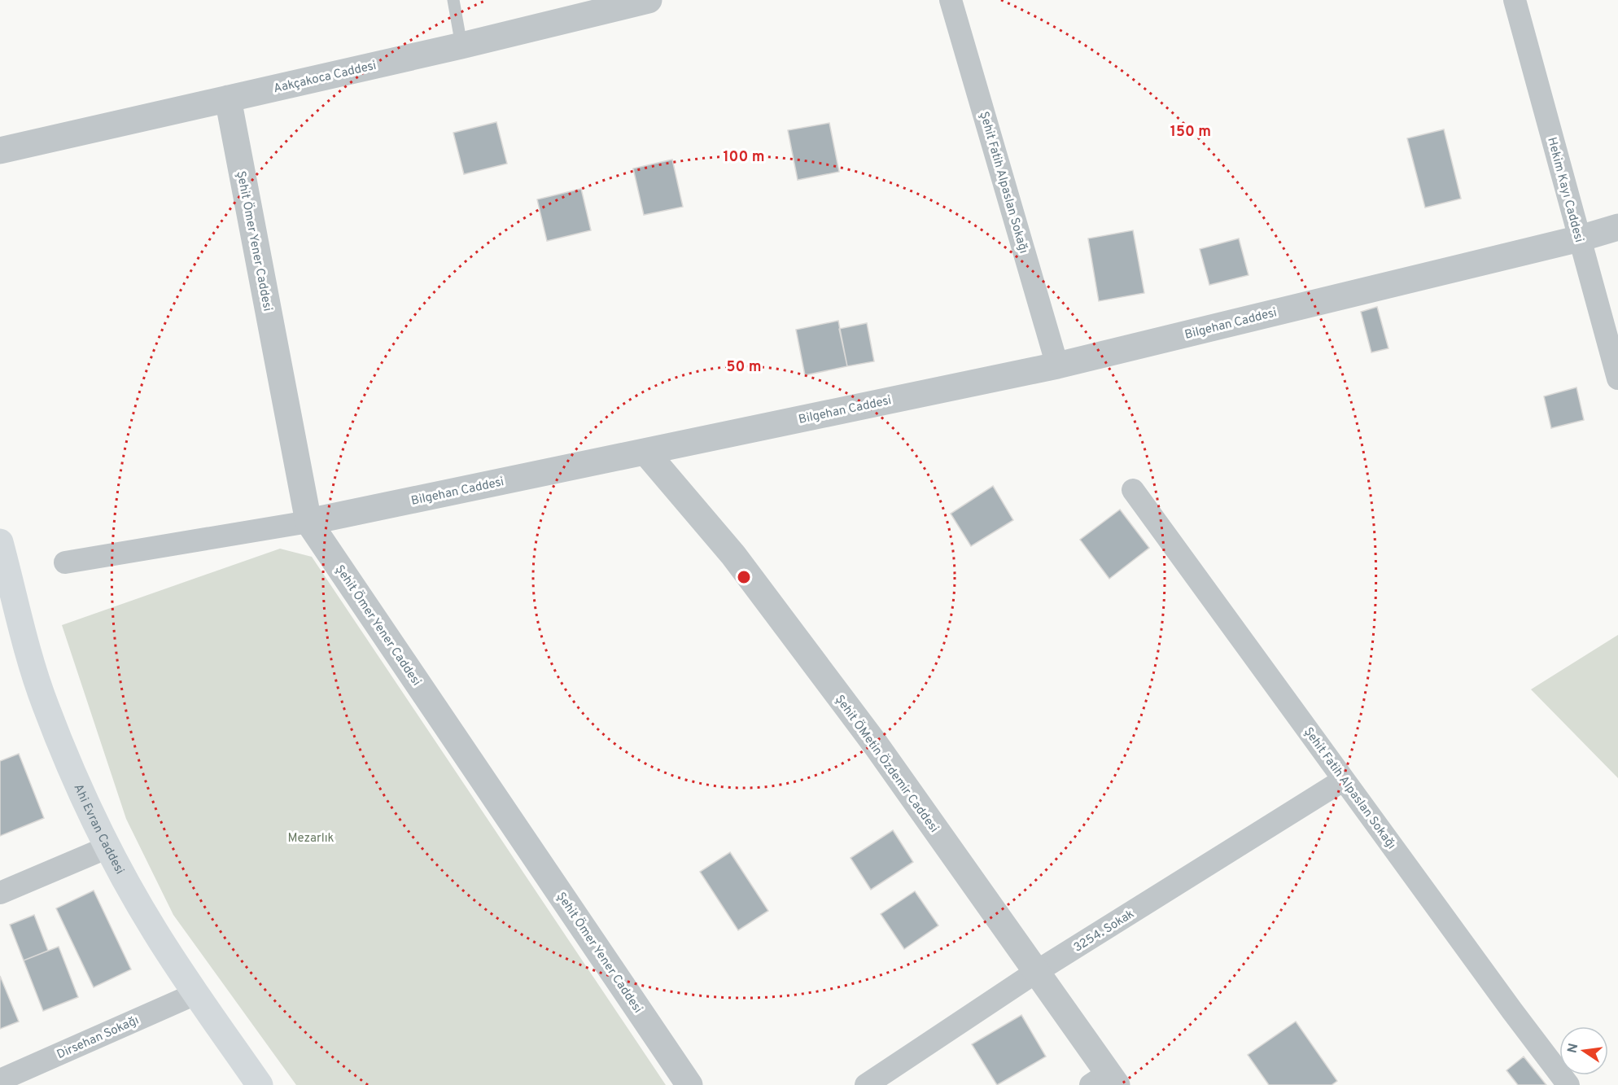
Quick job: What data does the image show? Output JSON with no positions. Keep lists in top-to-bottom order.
{
  "streets": {
    "main road": ["Ahi Evran Caddesi"],
    "street": [
      "Aakçakoca Caddesi",
      "Şehit Fatih Alpaslan Sokağı",
      "Hekim Kayı Caddesi",
      "Şehit Ömer Yener Caddesi",
      "Bilgehan Caddesi",
      "Şehit ÖMetin Özdemir Caddesi",
      "3254. Sokak",
      "Dirsehan Sokağı"
    ]
  },
  "crossings": [
    ["Aakçakoca Caddesi", "Şehit Ömer Yener Caddesi"],
    ["Şehit Fatih Alpaslan Sokağı", "Bilgehan Caddesi"],
    ["Şehit Fatih Alpaslan Sokağı", "3254. Sokak"],
    ["Hekim Kayı Caddesi", "Bilgehan Caddesi"],
    ["Şehit Ömer Yener Caddesi", "Bilgehan Caddesi"],
    ["Bilgehan Caddesi", "Şehit ÖMetin Özdemir Caddesi"],
    ["Şehit ÖMetin Özdemir Caddesi", "3254. Sokak"],
    ["Ahi Evran Caddesi", "Dirsehan Sokağı"]
  ],
  "parks": ["Mezarlık"],
  "north": "left",
  "rings": ["150 m", "100 m", "50 m"]
}
